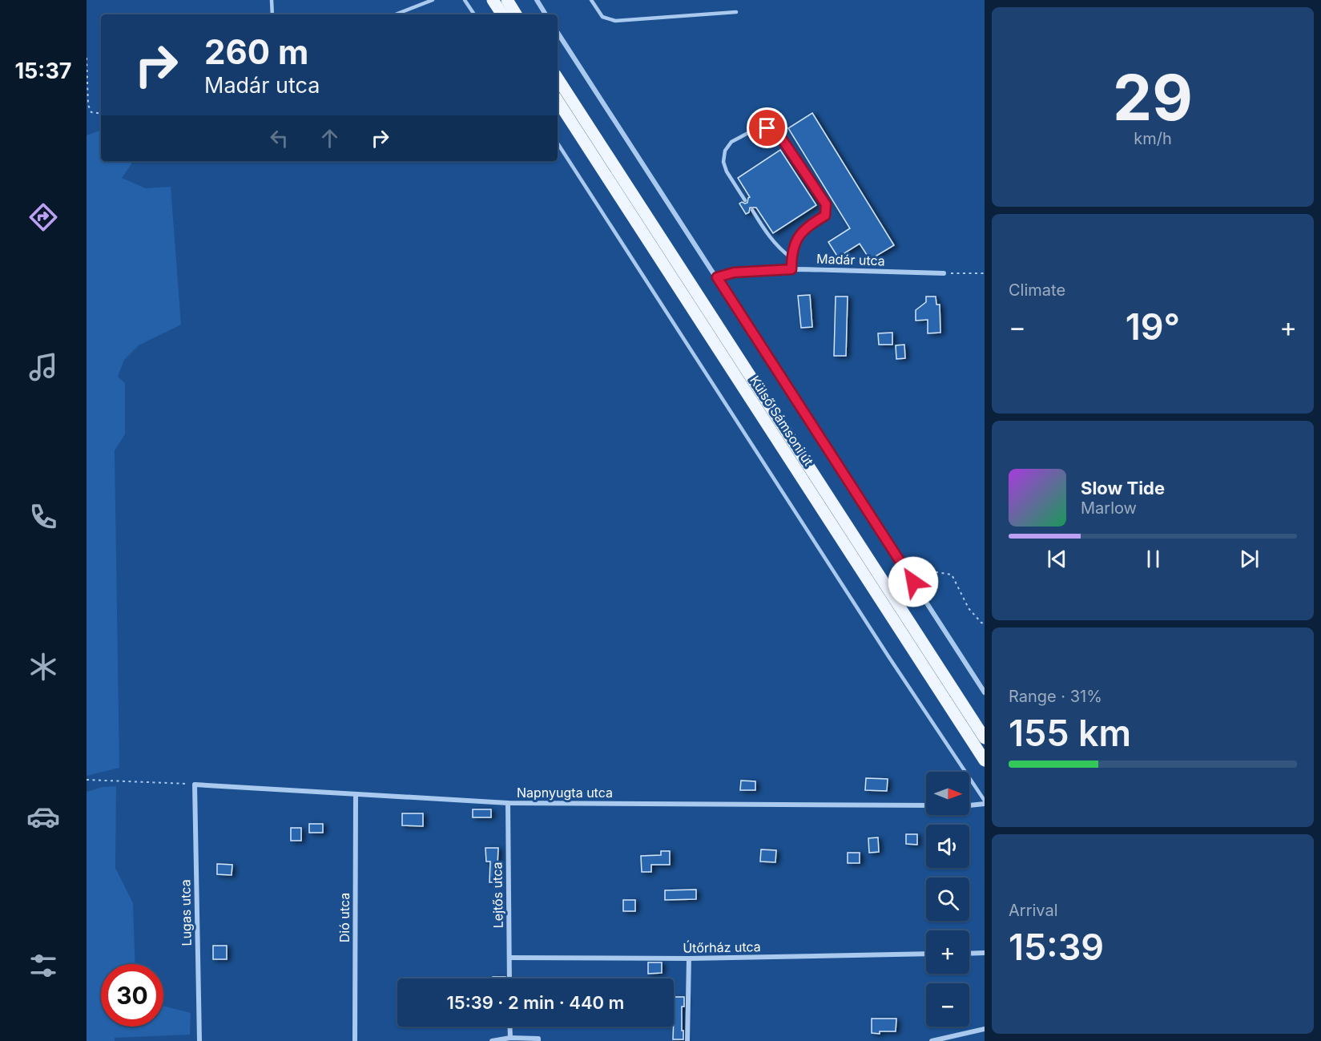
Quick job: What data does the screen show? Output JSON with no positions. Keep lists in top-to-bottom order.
{
  "streets": {
    "main road": ["Külső Sámsoni út"],
    "street": [
      "Madár utca",
      "Napnyugta utca",
      "Lejtős utca",
      "Lugas utca",
      "Dió utca",
      "Útőrház utca"
    ]
  },
  "crossings": [
    ["Napnyugta utca", "Lejtős utca"],
    ["Napnyugta utca", "Lugas utca"],
    ["Napnyugta utca", "Dió utca"],
    ["Lejtős utca", "Útőrház utca"]
  ],
  "north": "right",
  "page": {
    "tabs": "15:37",
    "tile": [
      ["29", "km/h"],
      "Climate",
      ["Range · 31%", "155 km"],
      ["Arrival", "15:39"]
    ],
    "turn": ["260 m", "Madár utca"],
    "heat": ["−", "19°", "+"],
    "song": ["Slow Tide", "Marlow"],
    "map_buttons": ["+", "−"],
    "limit": "30",
    "trip": "15:39 · 2 min · 440 m"
  }
}
